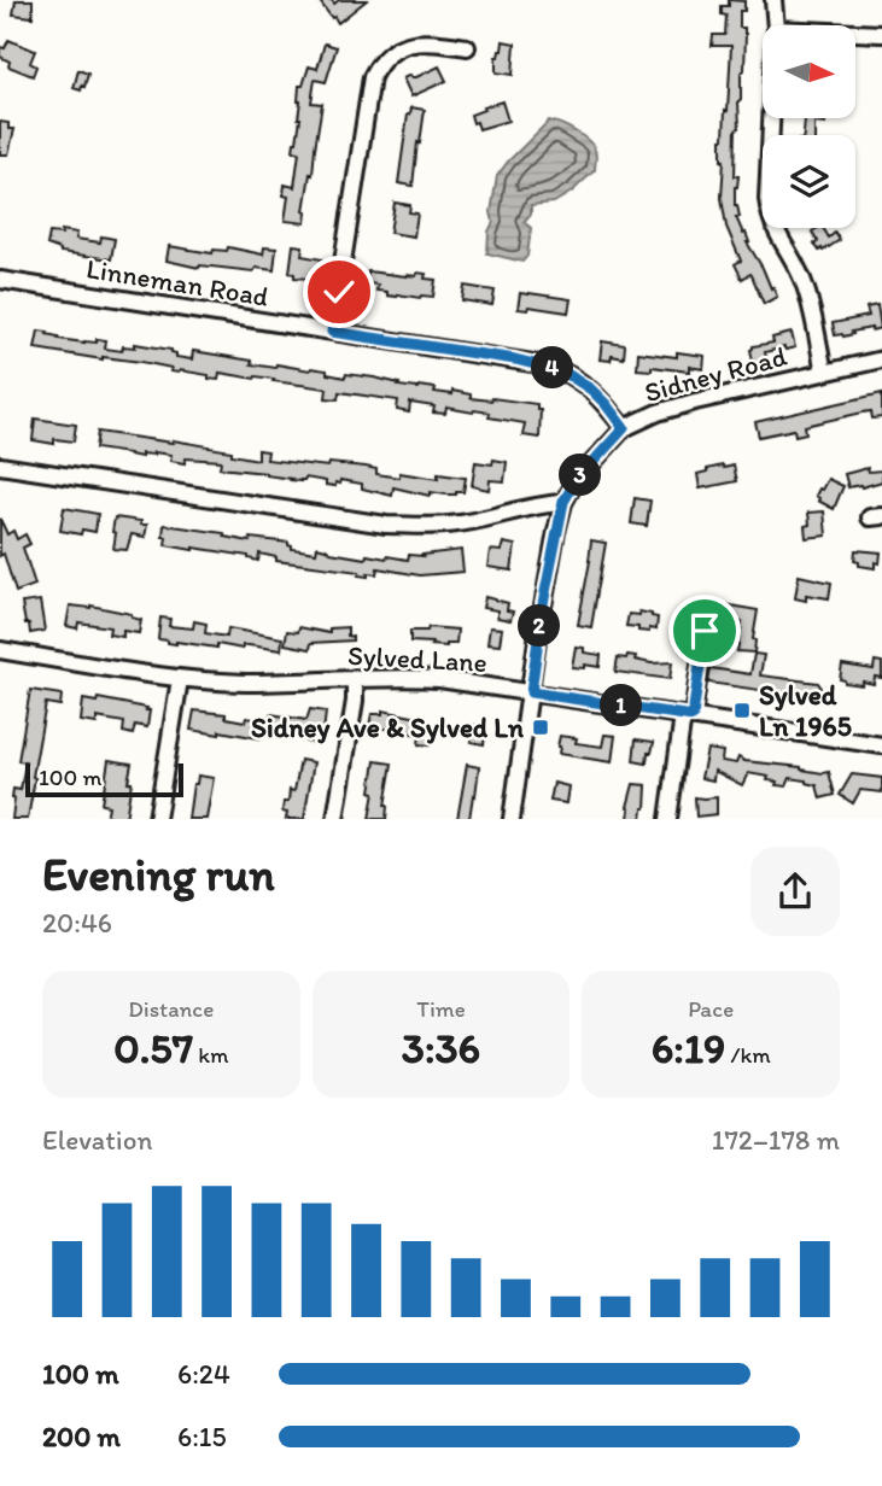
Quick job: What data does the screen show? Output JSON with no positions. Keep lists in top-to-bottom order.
{
  "streets": {
    "street": ["Linneman Road", "Sidney Road", "Sylved Lane"]
  },
  "crossings": [
    ["Linneman Road", "Sidney Road"],
    ["Sidney Road", "Sylved Lane"]
  ],
  "places": {
    "transit": ["Sylved Ln 1965", "Sidney Ave & Sylved Ln"]
  },
  "scale_bar": "100 m",
  "north": "right",
  "page": {
    "pins": [
      "4",
      "3",
      "2",
      "1"
    ],
    "scale": "100 m",
    "heading": ["Evening run", "20:46"],
    "stats": [
      ["Distance", "0.57 km"],
      ["Time", "3:36"],
      ["Pace", "6:19 /km"]
    ],
    "chart": ["Elevation", "172–178 m"],
    "list": [
      {
        "name": "100 m",
        "note": "6:24"
      },
      {
        "name": "200 m",
        "note": "6:15"
      }
    ]
  }
}
